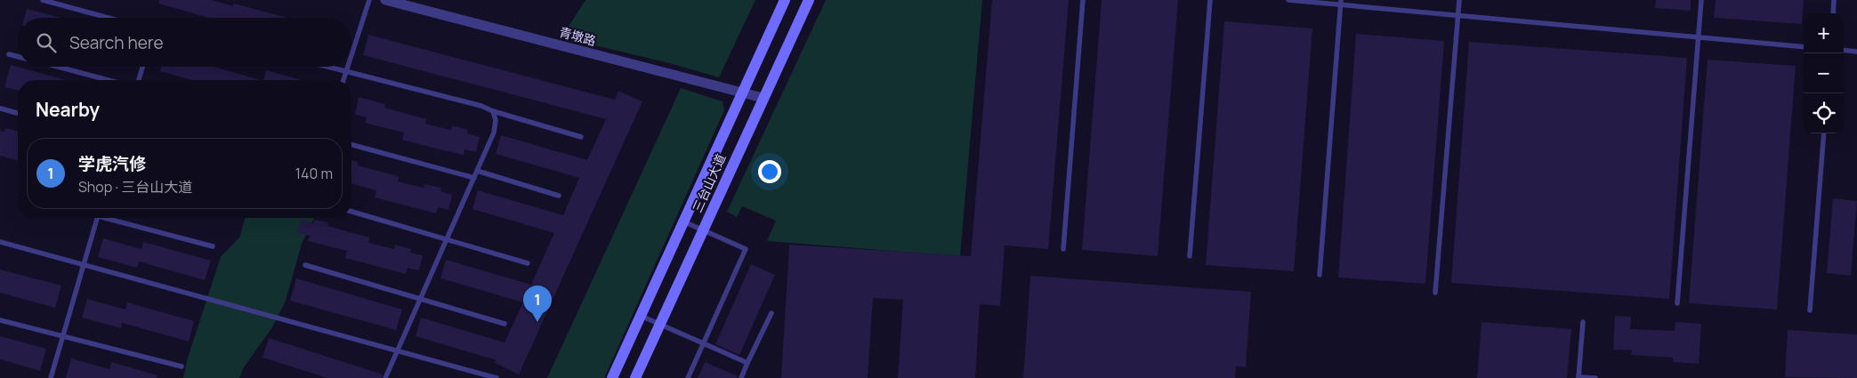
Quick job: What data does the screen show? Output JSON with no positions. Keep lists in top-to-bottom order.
{
  "streets": {
    "main road": ["三台山大道"],
    "street": ["青墩路"]
  },
  "crossings": [
    ["青墩路", "三台山大道"]
  ],
  "page": {
    "map_buttons": ["+", "−"],
    "search": "Search here",
    "heading": "Nearby",
    "list": [
      {
        "mark": "1",
        "name": "学虎汽修",
        "note": "Shop · 三台山大道",
        "value": "140 m"
      }
    ],
    "pins": "1"
  }
}
